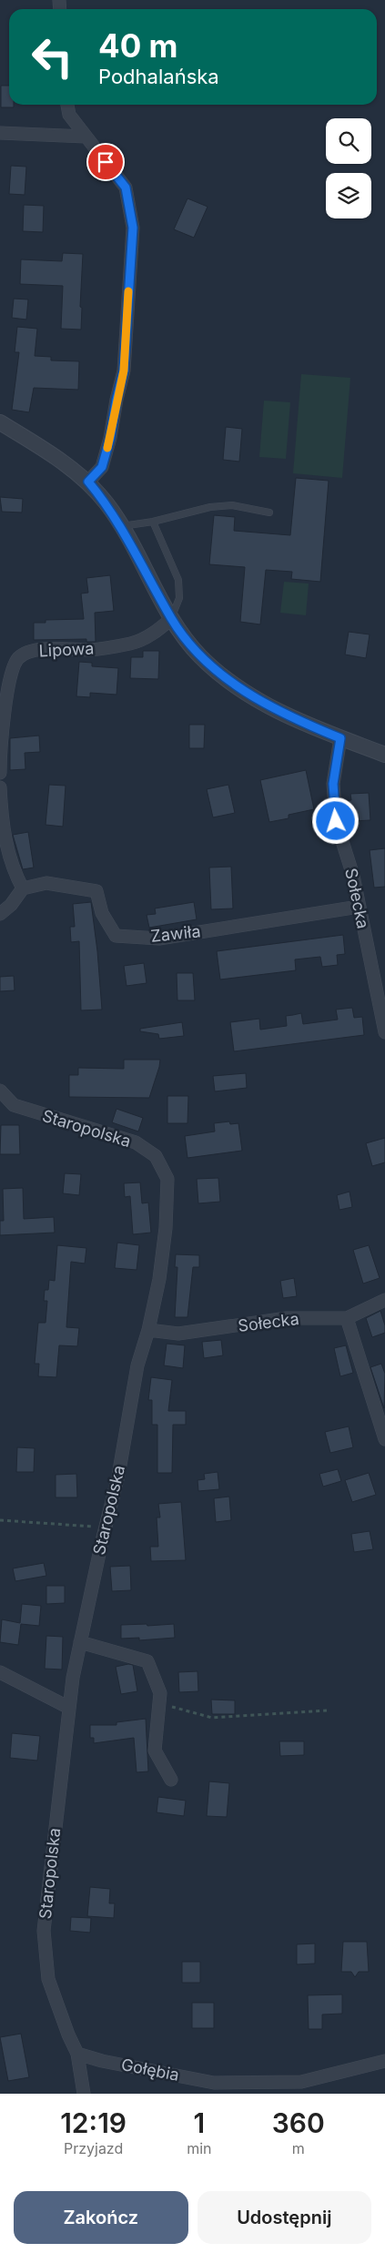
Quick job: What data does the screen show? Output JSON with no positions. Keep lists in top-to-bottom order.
{
  "streets": {
    "street": [
      "Lipowa",
      "Sołecka",
      "Zawiła",
      "Staropolska",
      "Gołębia"
    ]
  },
  "crossings": [
    ["Sołecka", "Zawiła"],
    ["Sołecka", "Staropolska"],
    ["Staropolska", "Gołębia"]
  ],
  "page": {
    "turn": ["40 m", "Podhalańska"],
    "eta": [
      "12:19",
      "Przyjazd",
      "1",
      "min",
      "360",
      "m"
    ],
    "buttons": ["Zakończ", "Udostępnij"]
  }
}
